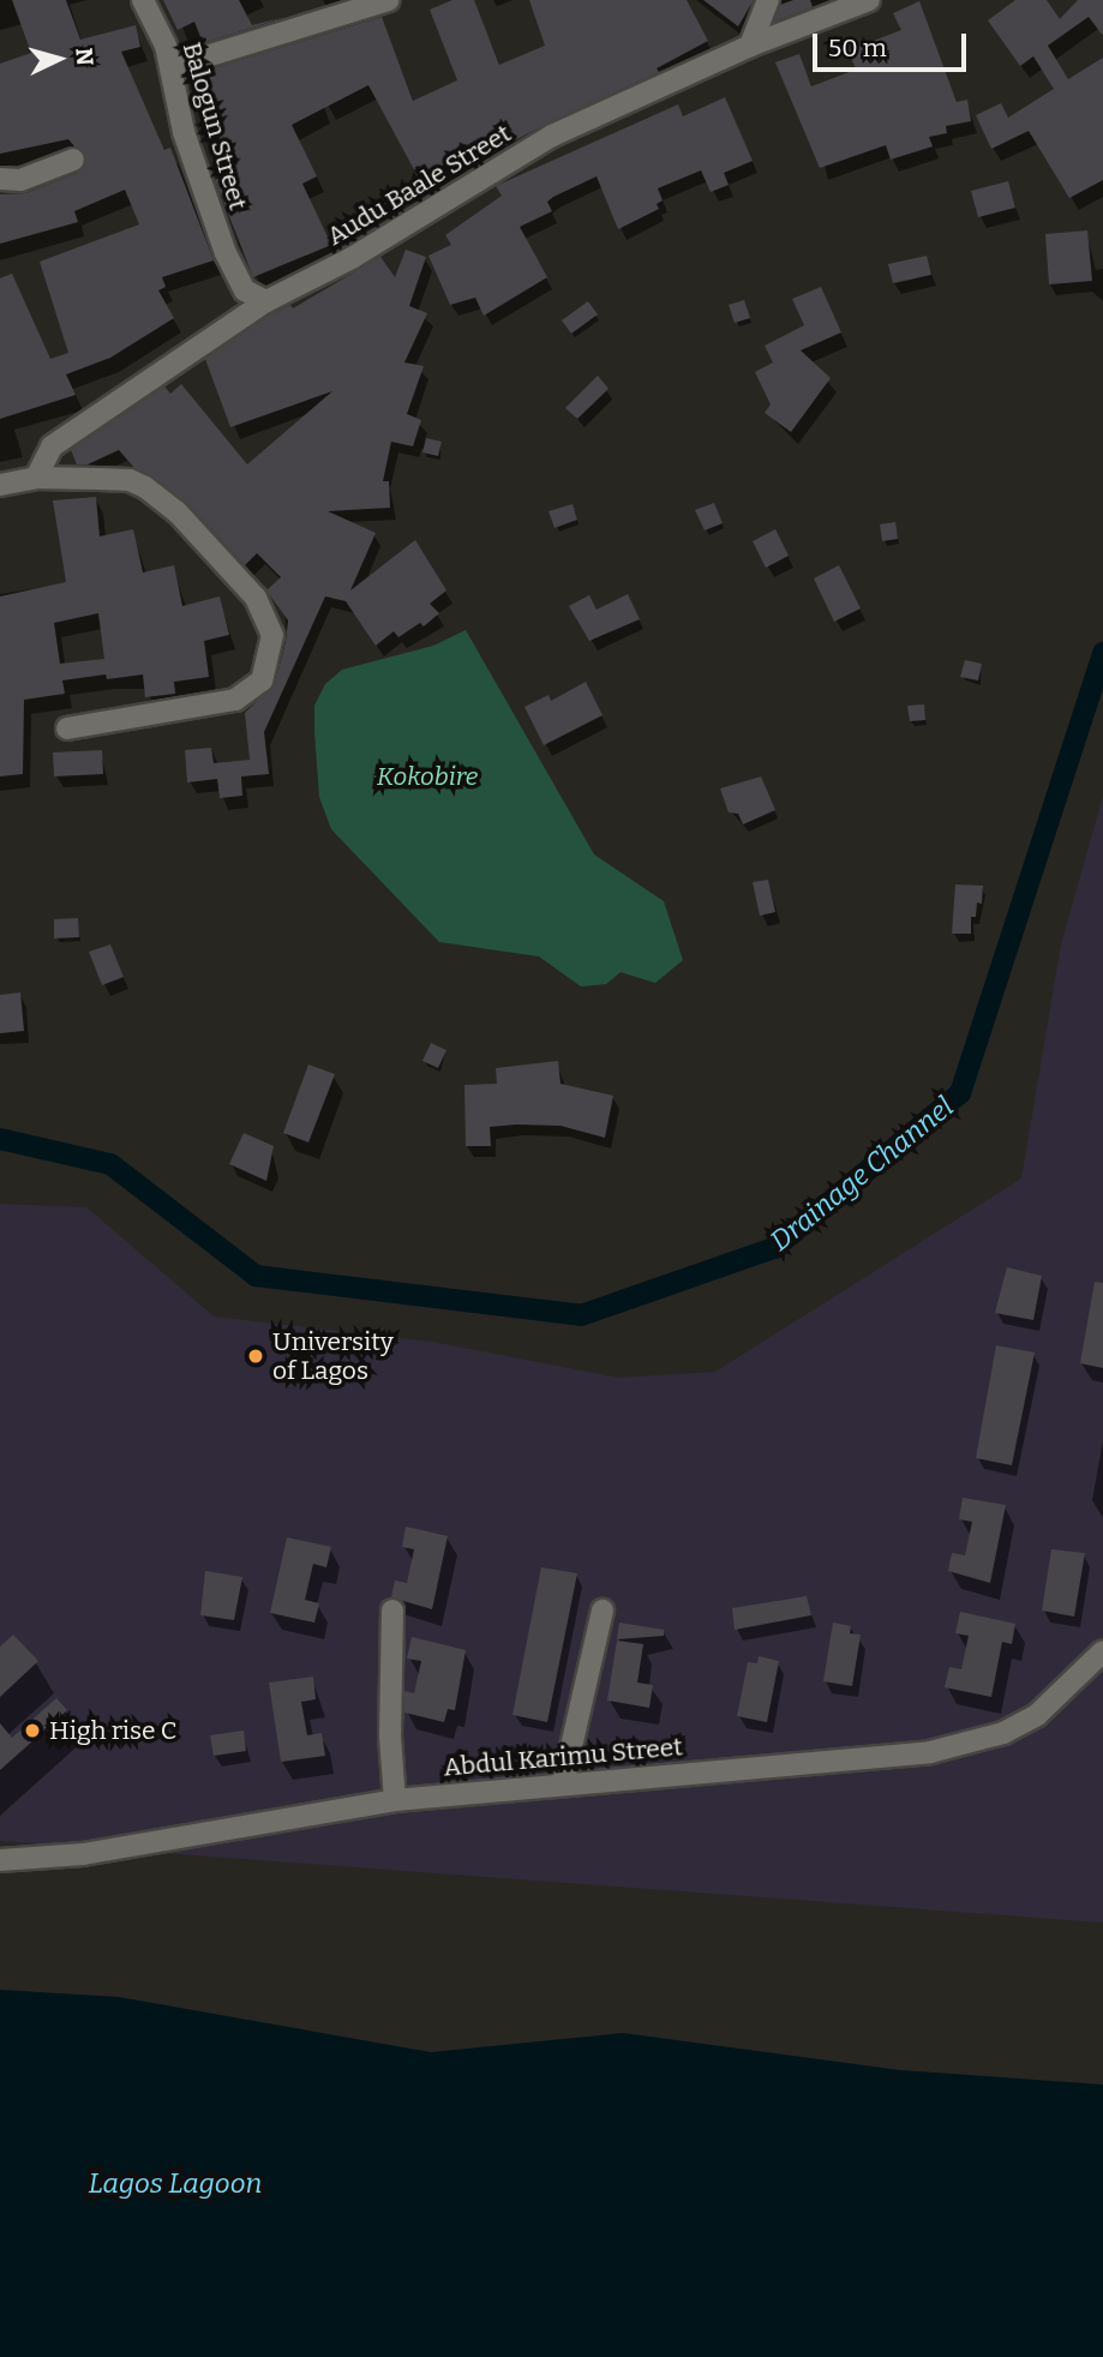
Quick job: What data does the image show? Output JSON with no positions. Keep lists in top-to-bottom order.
{
  "streets": {
    "street": ["Balogun Street", "Audu Baale Street", "Abdul Karimu Street"]
  },
  "crossings": [
    ["Balogun Street", "Audu Baale Street"]
  ],
  "water": ["Drainage Channel", "Lagos Lagoon"],
  "parks": ["Kokobire"],
  "places": ["University of Lagos", "High rise C"],
  "scale_bar": "50 m",
  "north": "right"
}
